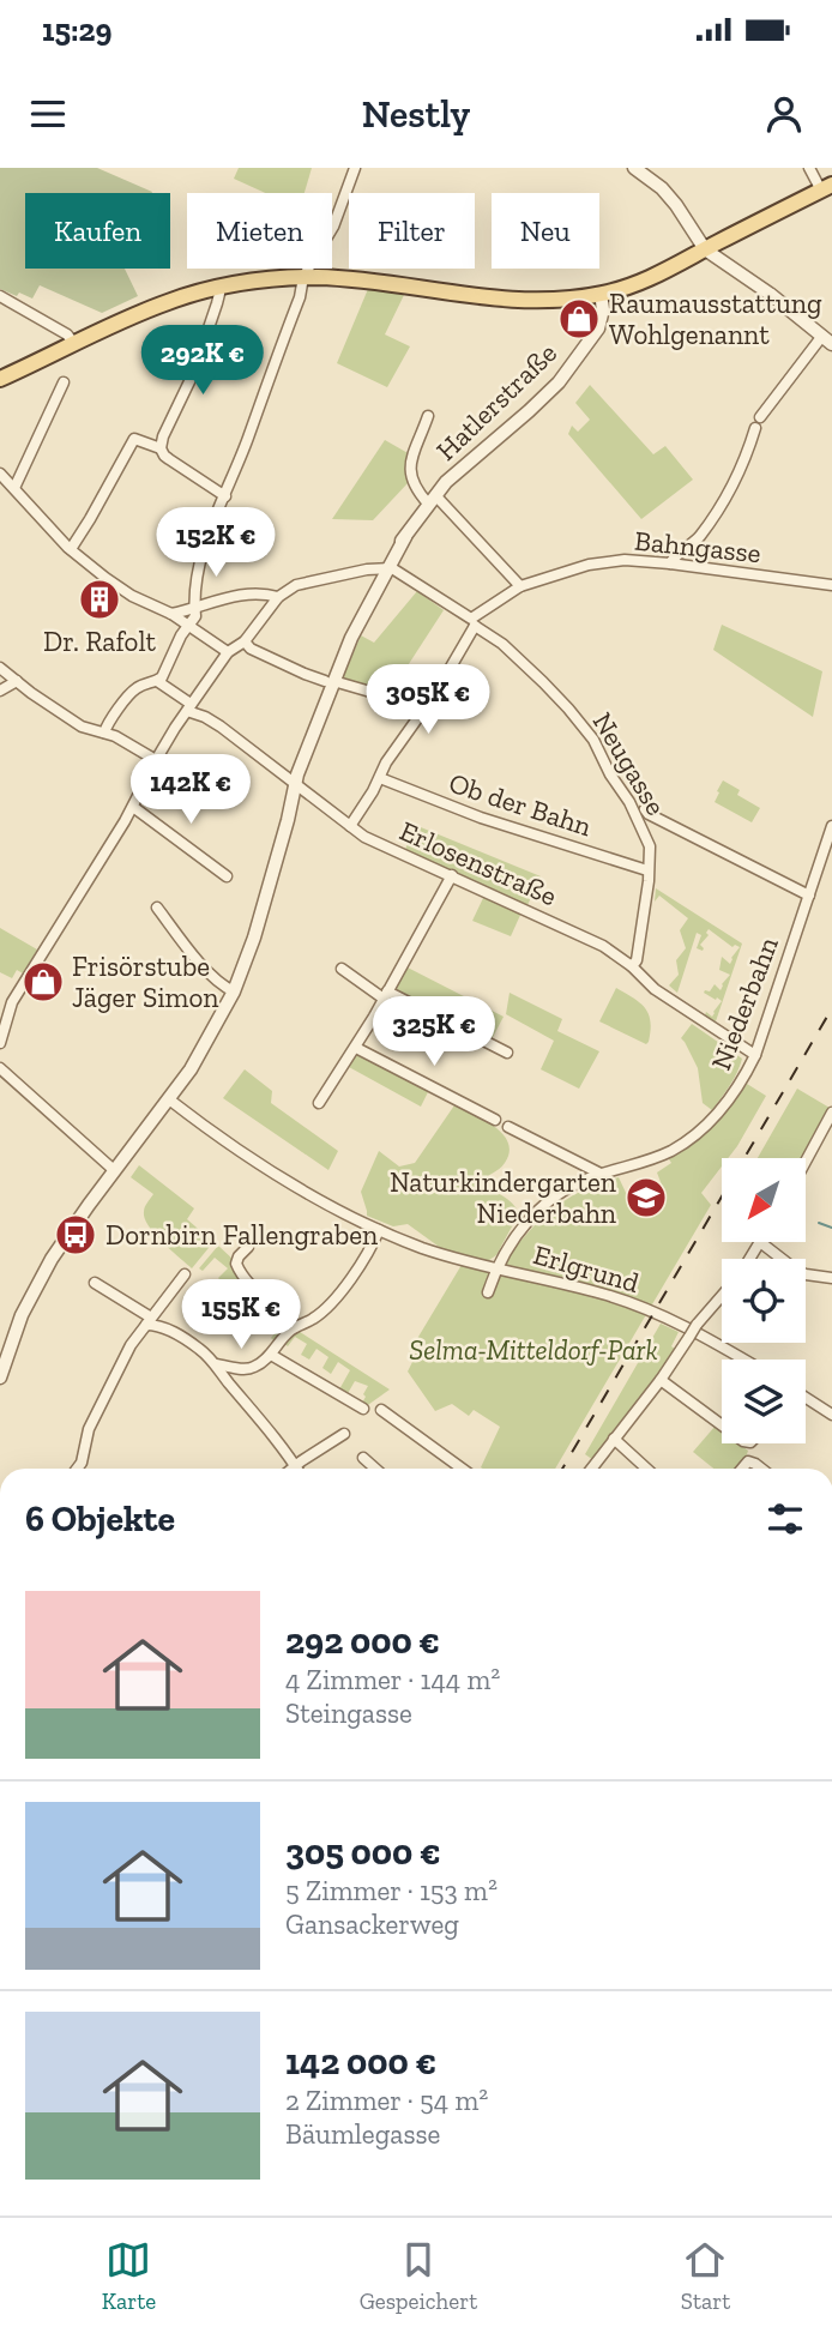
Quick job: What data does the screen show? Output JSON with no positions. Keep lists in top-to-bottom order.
{
  "streets": {
    "street": [
      "Hatlerstraße",
      "Bahngasse",
      "Neugasse",
      "Ob der Bahn",
      "Erlosenstraße",
      "Niederbahn",
      "Erlgrund"
    ]
  },
  "crossings": [
    ["Hatlerstraße", "Erlosenstraße"],
    ["Hatlerstraße", "Erlgrund"],
    ["Bahngasse", "Neugasse"],
    ["Neugasse", "Ob der Bahn"],
    ["Neugasse", "Erlosenstraße"],
    ["Erlosenstraße", "Niederbahn"],
    ["Niederbahn", "Erlgrund"]
  ],
  "parks": ["Selma-Mitteldorf-Park"],
  "places": {
    "shop": ["Raumausstattung Wohlgenannt", "Frisörstube Jäger Simon"],
    "building": ["Dr. Rafolt"],
    "school or university": ["Naturkindergarten Niederbahn"],
    "bus stop": ["Dornbirn Fallengraben"]
  },
  "north": "bottom left",
  "page": {
    "status": "15:29",
    "header": "Nestly",
    "chip": [
      "Kaufen",
      "Mieten",
      "Filter",
      "Neu"
    ],
    "price": [
      "292K €",
      "152K €",
      "305K €",
      "142K €",
      "325K €",
      "155K €"
    ],
    "heading": "6 Objekte",
    "list": [
      {
        "name": "292 000 €",
        "note": "4 Zimmer · 144 m² · Steingasse"
      },
      {
        "name": "305 000 €",
        "note": "5 Zimmer · 153 m² · Gansackerweg"
      },
      {
        "name": "142 000 €",
        "note": "2 Zimmer · 54 m² · Bäumlegasse"
      }
    ],
    "tabs": ["Karte", "Gespeichert", "Start"]
  }
}
